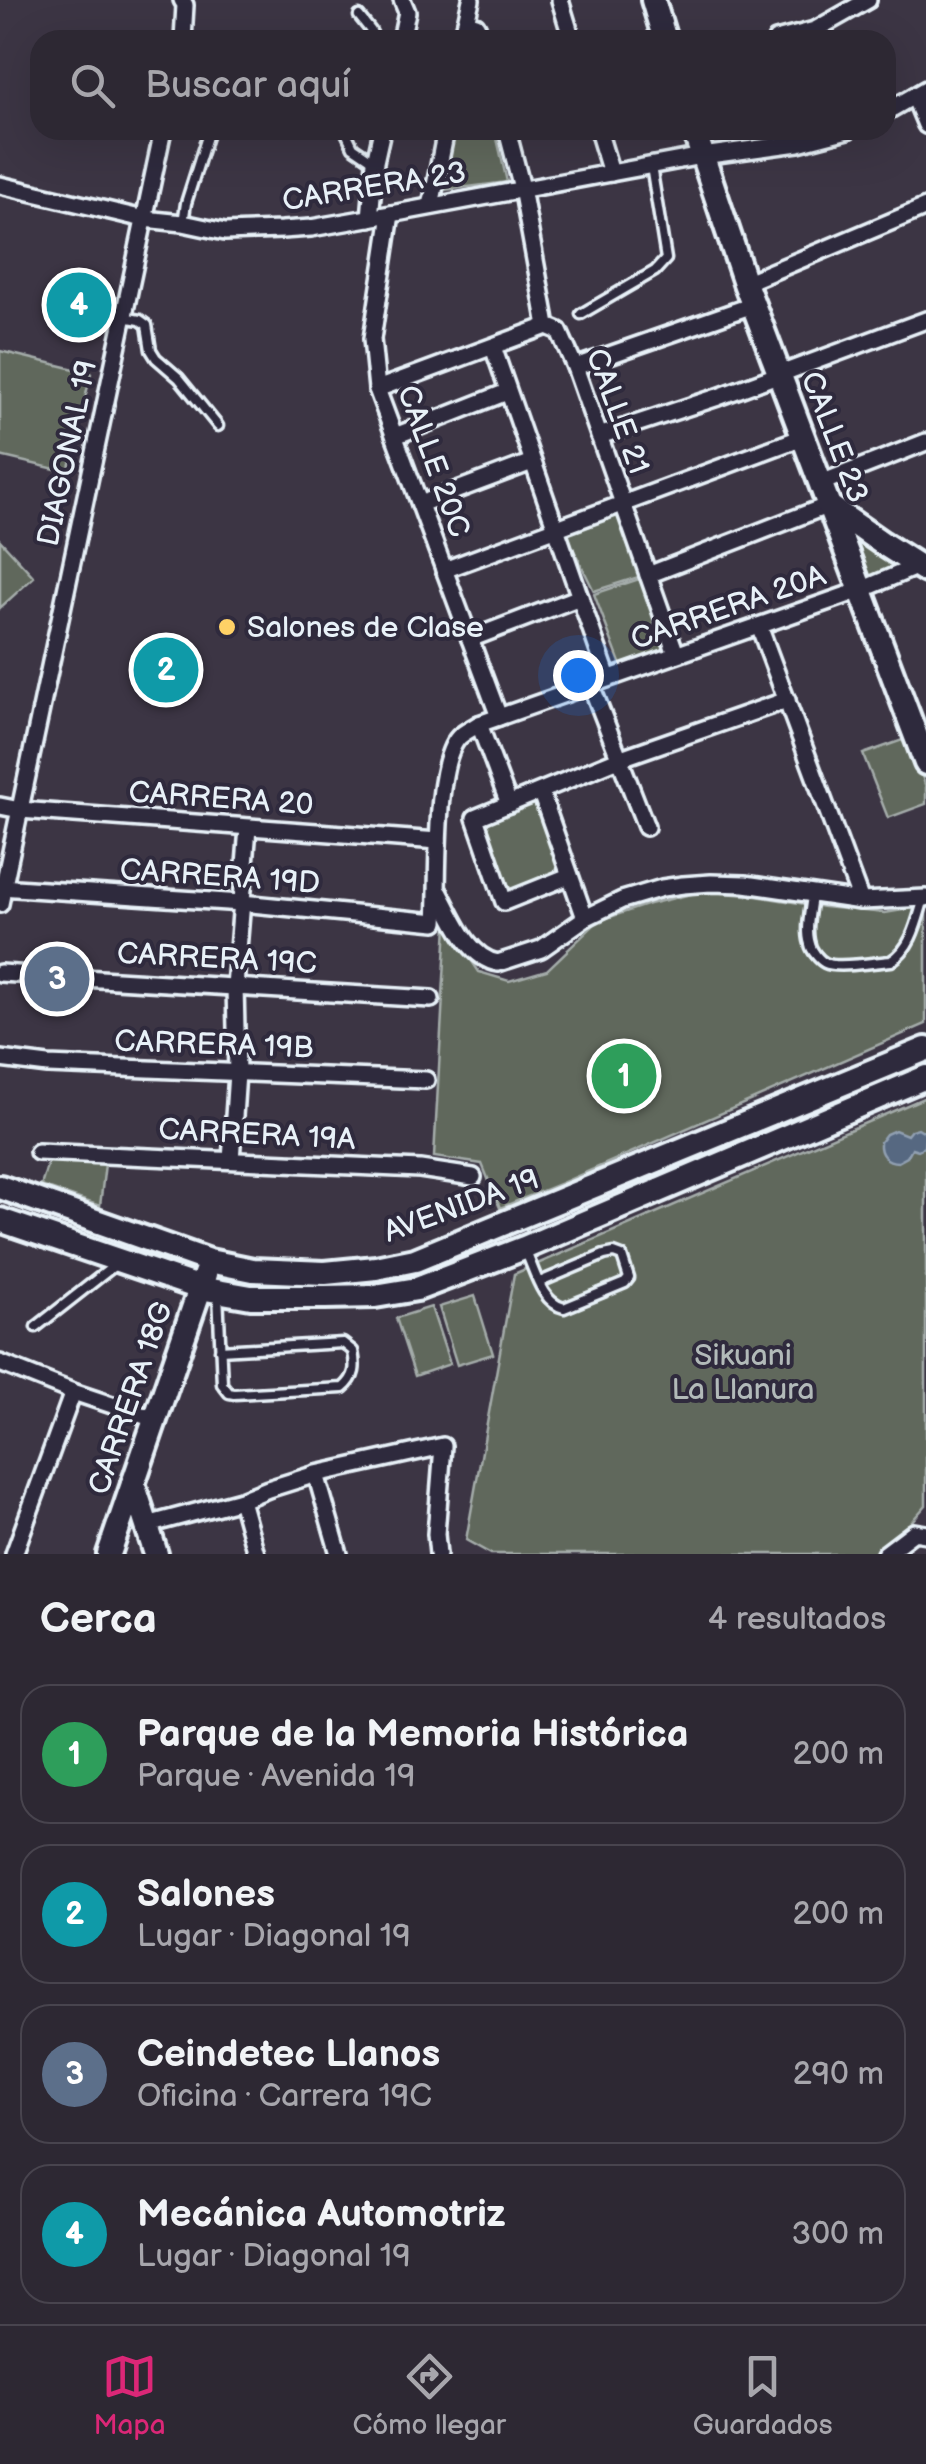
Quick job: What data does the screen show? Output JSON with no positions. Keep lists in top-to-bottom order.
{
  "streets": {
    "main road": ["CALLE 23", "AVENIDA 19", "CARRERA 18G"],
    "street": [
      "CARRERA 23",
      "CALLE 21",
      "DIAGONAL 19",
      "CALLE 20C",
      "CARRERA 20A",
      "CARRERA 20",
      "CARRERA 19D",
      "CARRERA 19C",
      "CARRERA 19B",
      "CARRERA 19A"
    ]
  },
  "crossings": [
    ["CARRERA 23", "CALLE 21"],
    ["CARRERA 23", "CALLE 23"],
    ["CARRERA 23", "DIAGONAL 19"],
    ["CARRERA 23", "CALLE 20C"],
    ["CALLE 21", "CARRERA 20A"],
    ["CALLE 23", "CARRERA 20A"],
    ["DIAGONAL 19", "CARRERA 20"],
    ["DIAGONAL 19", "CARRERA 19D"],
    ["CALLE 20C", "CARRERA 20A"],
    ["AVENIDA 19", "CARRERA 18G"]
  ],
  "parks": ["Sikuani La Llanura"],
  "places": ["Salones de Clase"],
  "page": {
    "search": "Buscar aquí",
    "pins": [
      "4",
      "2",
      "3",
      "1"
    ],
    "heading": ["Cerca", "4 resultados"],
    "list": [
      {
        "mark": "1",
        "name": "Parque de la Memoria Histórica",
        "note": "Parque · Avenida 19",
        "value": "200 m"
      },
      {
        "mark": "2",
        "name": "Salones",
        "note": "Lugar · Diagonal 19",
        "value": "200 m"
      },
      {
        "mark": "3",
        "name": "Ceindetec Llanos",
        "note": "Oficina · Carrera 19C",
        "value": "290 m"
      },
      {
        "mark": "4",
        "name": "Mecánica Automotriz",
        "note": "Lugar · Diagonal 19",
        "value": "300 m"
      }
    ],
    "nav": ["Mapa", "Cómo llegar", "Guardados"]
  }
}
